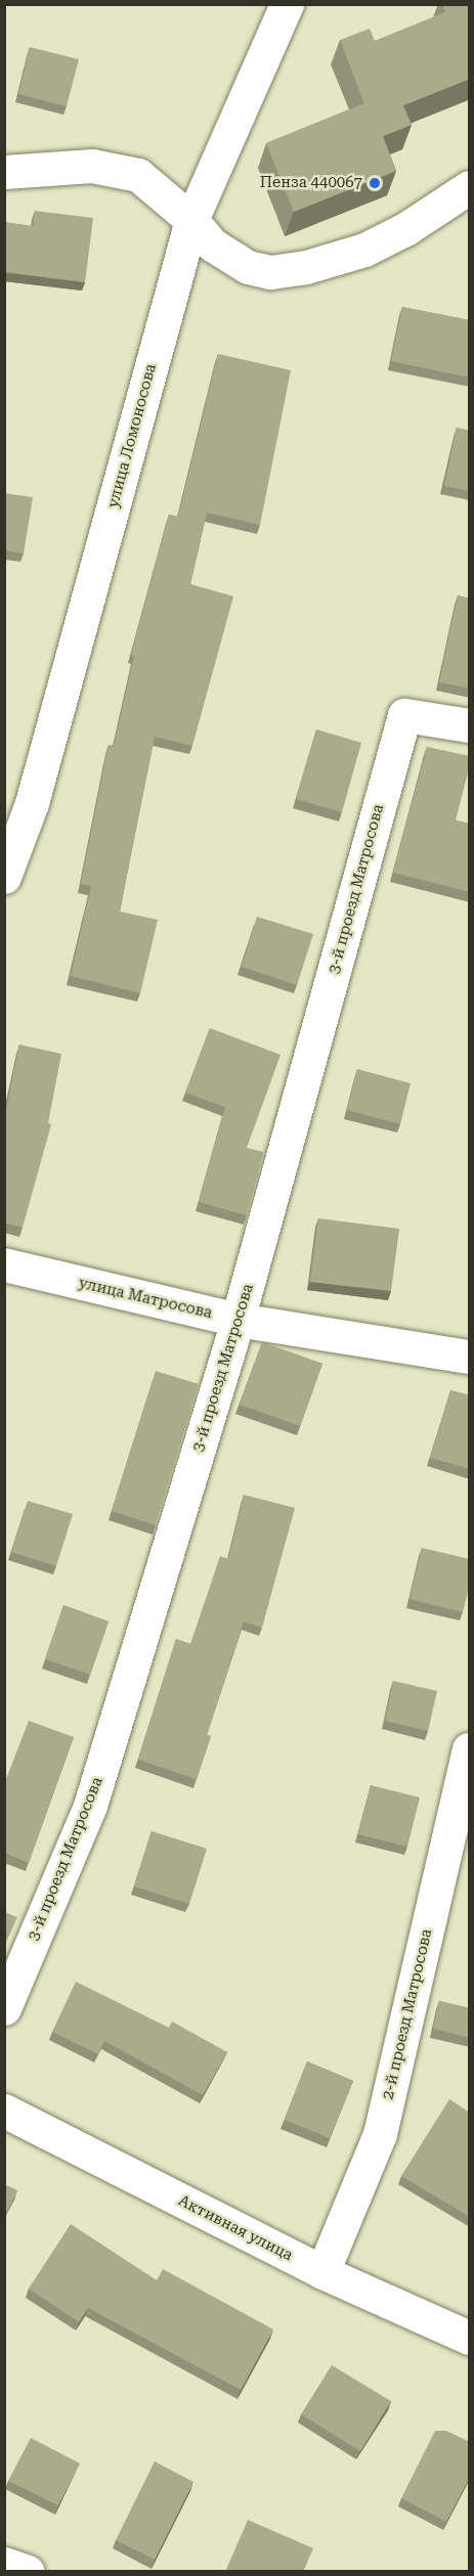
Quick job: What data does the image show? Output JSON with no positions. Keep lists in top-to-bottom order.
{
  "streets": {
    "street": [
      "улица Ломоносова",
      "3-й проезд Матросова",
      "улица Матросова",
      "2-й проезд Матросова",
      "Активная улица"
    ]
  },
  "crossings": [
    ["3-й проезд Матросова", "улица Матросова"],
    ["2-й проезд Матросова", "Активная улица"]
  ],
  "places": ["Пенза 440067"]
}
